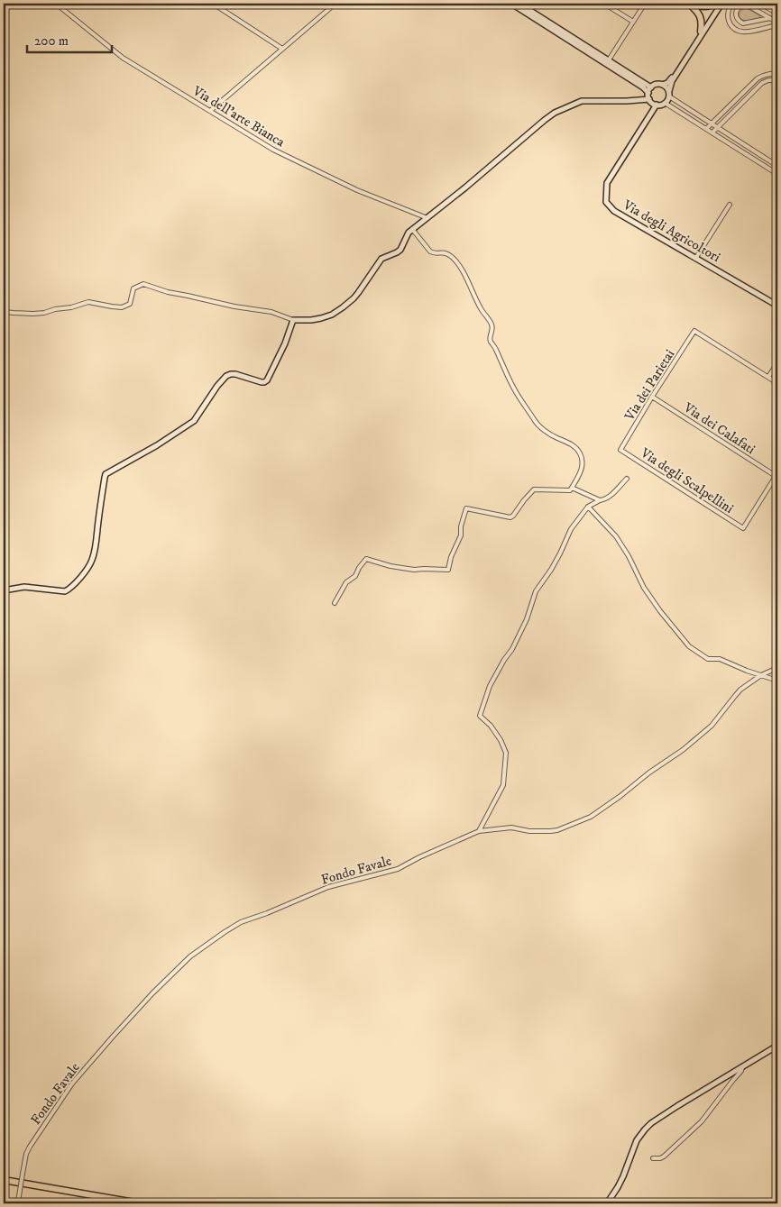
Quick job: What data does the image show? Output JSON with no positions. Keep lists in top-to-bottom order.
{
  "streets": {
    "street": [
      "Via dell'arte Bianca",
      "Via degli Agricoltori",
      "Via dei Parietai",
      "Via dei Calafati",
      "Via degli Scalpellini",
      "Fondo Favale"
    ]
  },
  "crossings": [
    ["Via dei Parietai", "Via dei Calafati"],
    ["Via dei Parietai", "Via degli Scalpellini"],
    ["Via dei Calafati", "Via degli Scalpellini"]
  ],
  "scale_bar": "200 m"
}
